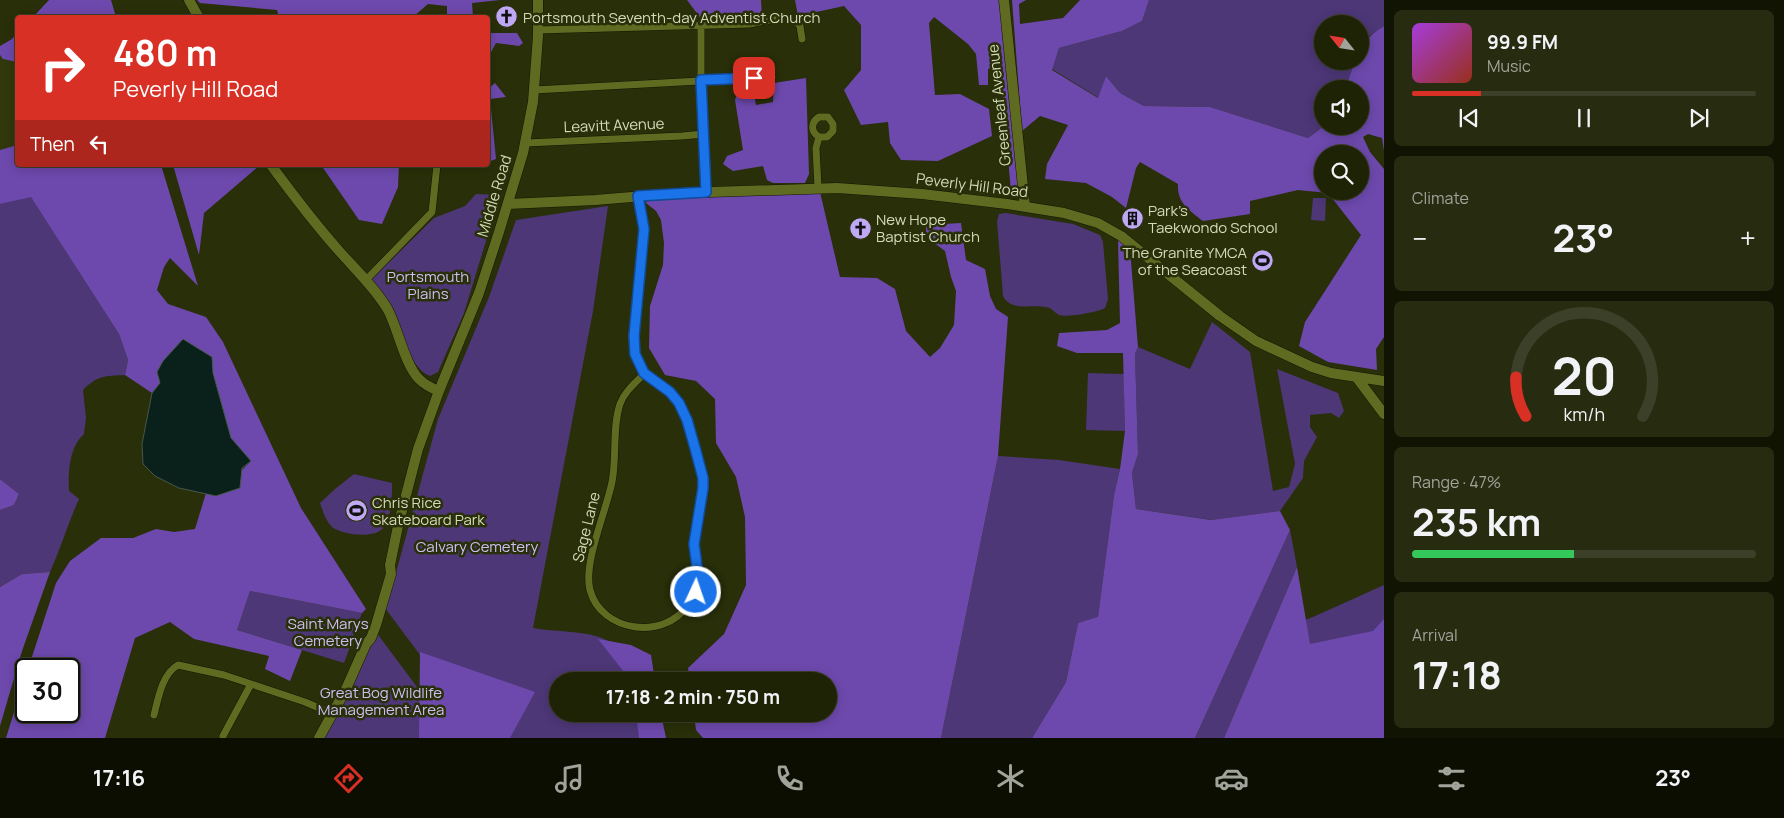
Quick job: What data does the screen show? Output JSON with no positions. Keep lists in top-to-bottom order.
{
  "streets": {
    "street": [
      "Greenleaf Avenue",
      "Leavitt Avenue",
      "Peverly Hill Road",
      "Middle Road",
      "Sage Lane"
    ]
  },
  "crossings": [
    ["Greenleaf Avenue", "Peverly Hill Road"],
    ["Leavitt Avenue", "Middle Road"],
    ["Peverly Hill Road", "Middle Road"]
  ],
  "parks": [
    "Portsmouth Plains",
    "Calvary Cemetery",
    "Saint Marys Cemetery",
    "Great Bog Wildlife Management Area"
  ],
  "places": {
    "church": ["Portsmouth Seventh-day Adventist Church", "New Hope Baptist Church"],
    "building": ["Park’s Taekwondo School"],
    "sports": ["The Granite YMCA of the Seacoast", "Chris Rice Skateboard Park"]
  },
  "north": "top left",
  "page": {
    "turn": ["480 m", "Peverly Hill Road"],
    "song": ["99.9 FM", "Music"],
    "then": "Then",
    "tile": [
      "Climate",
      ["Range · 47%", "235 km"],
      ["Arrival", "17:18"]
    ],
    "heat": ["−", "23°", "+"],
    "limit": "30",
    "trip": "17:18 · 2 min · 750 m",
    "tabs": ["17:16", "23°"],
    "gauge": ["20", "km/h"]
  }
}
